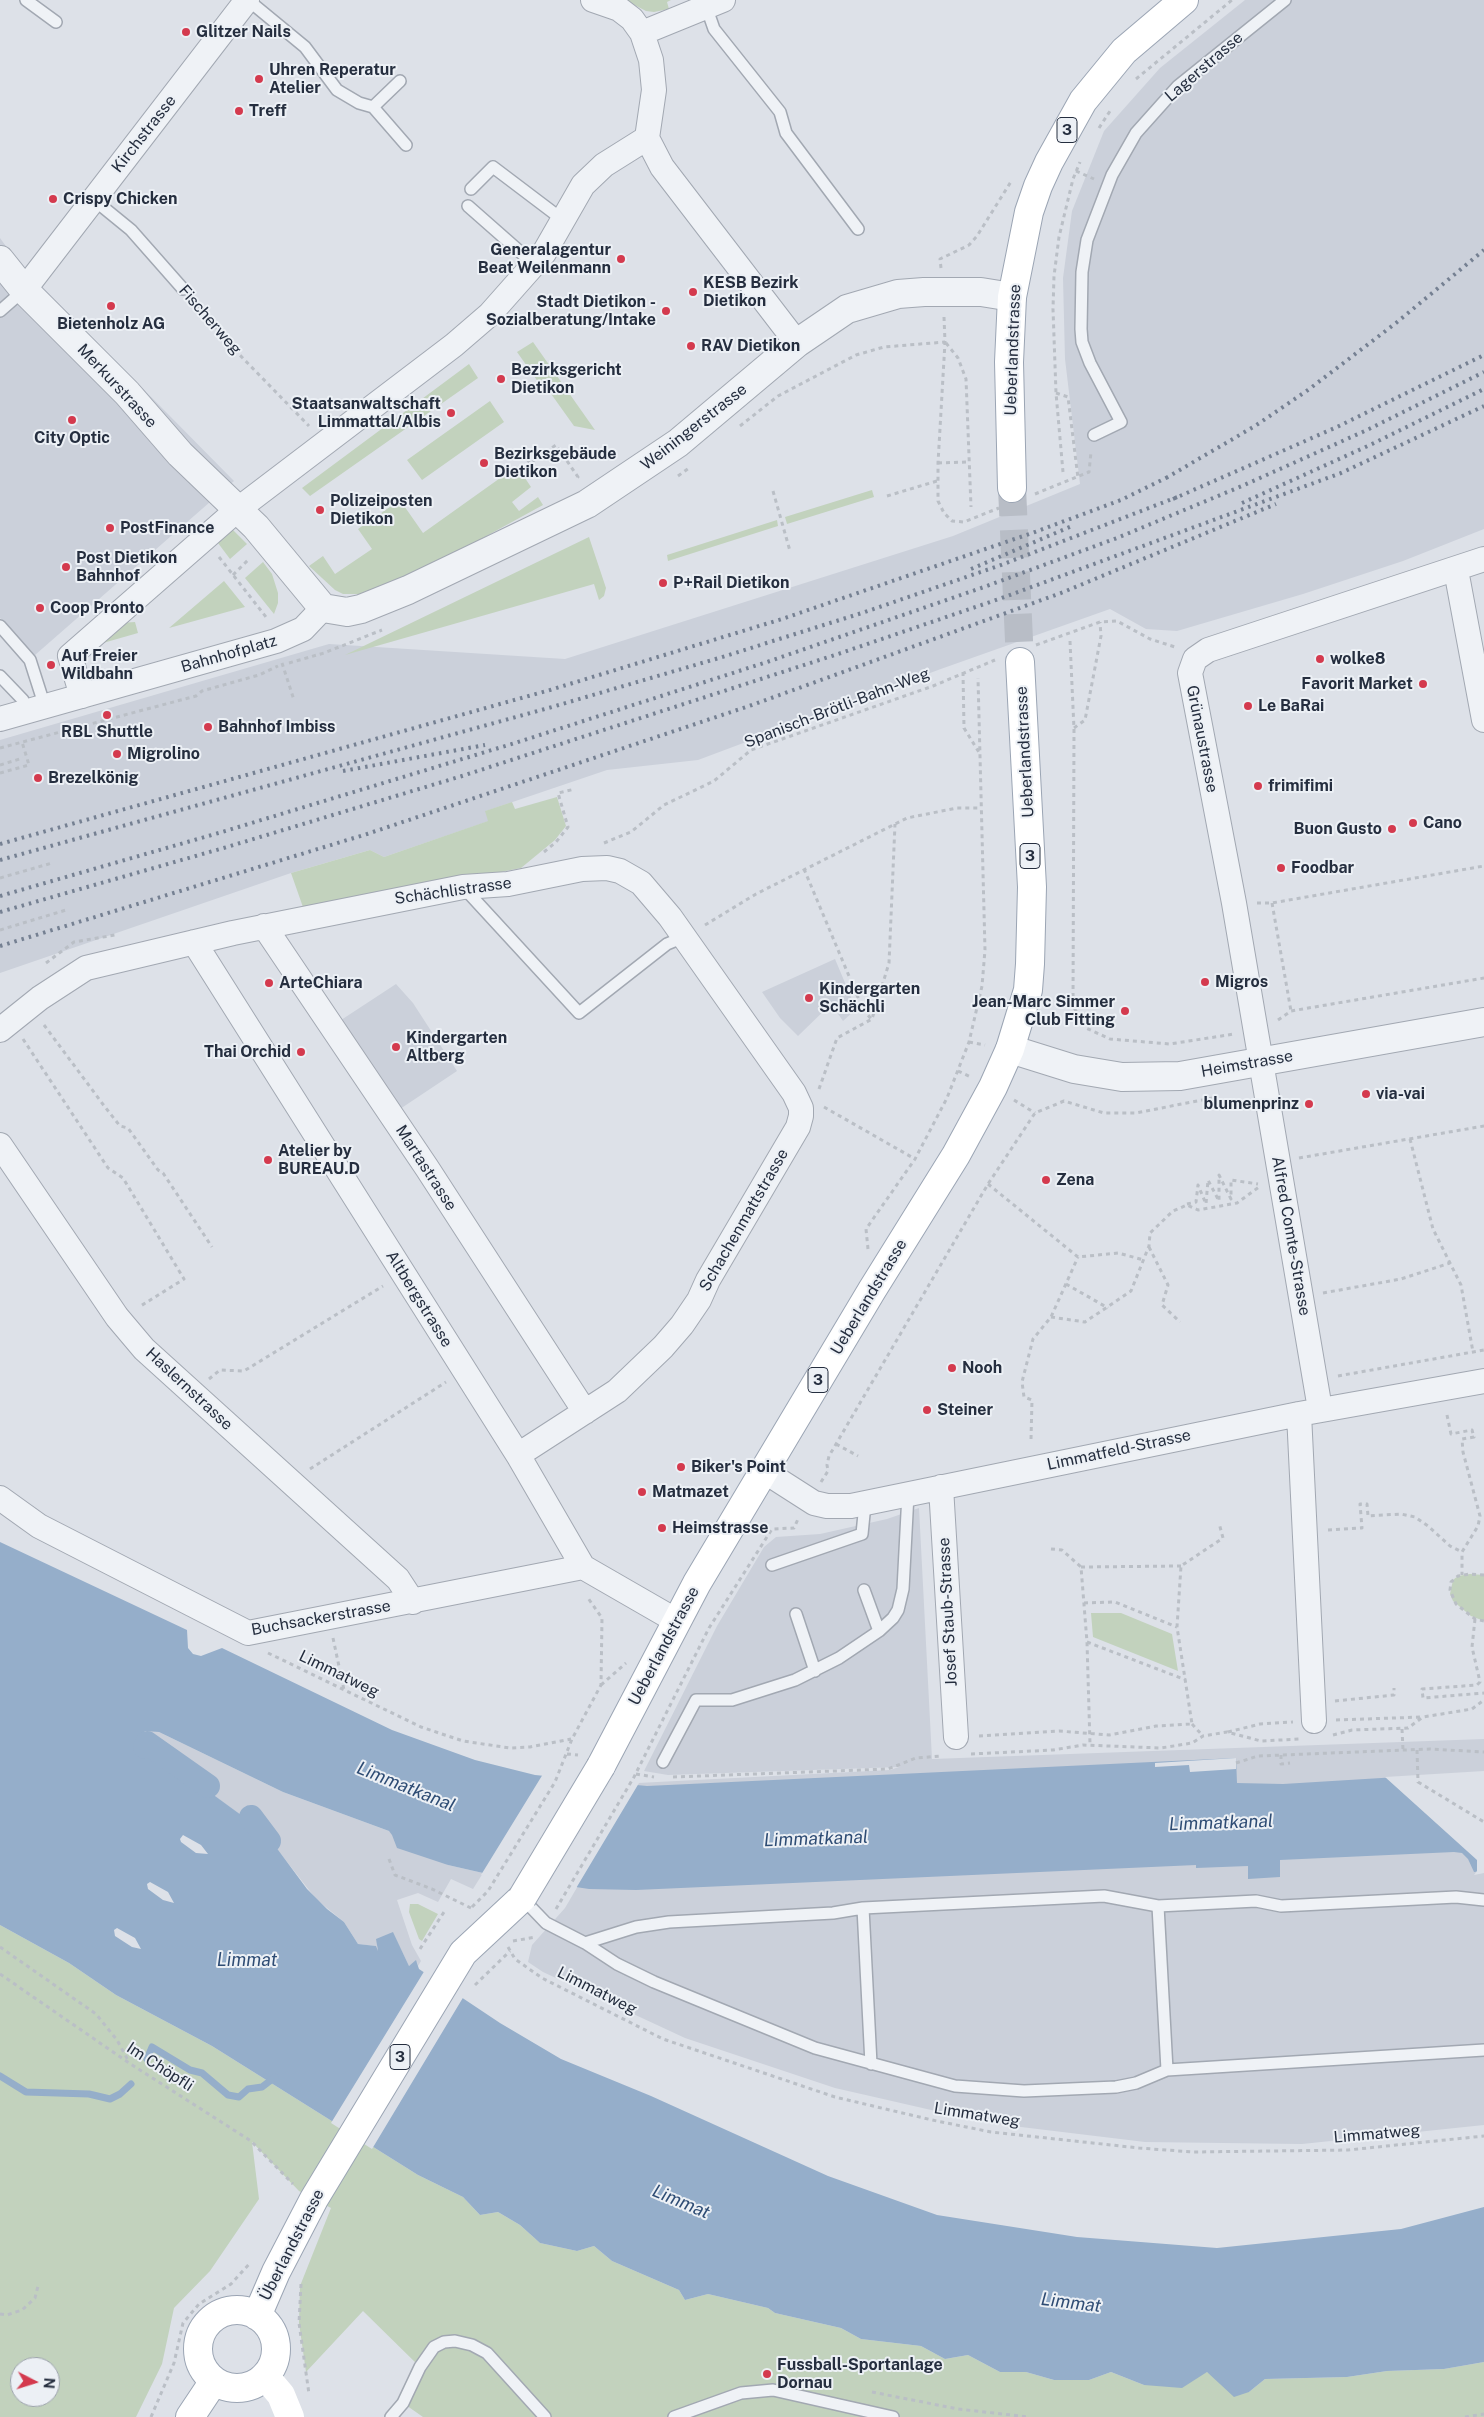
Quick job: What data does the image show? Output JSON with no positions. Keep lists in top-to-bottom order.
{
  "streets": {
    "main road": ["3", "Ueberlandstrasse", "Überlandstrasse"],
    "street": [
      "Kirchstrasse",
      "Merkurstrasse",
      "Weiningerstrasse",
      "Bahnhofplatz",
      "Grünaustrasse",
      "Schächlistrasse",
      "Heimstrasse",
      "Martastrasse",
      "Schachenmattstrasse",
      "Alfred Comte-Strasse",
      "Altbergstrasse",
      "Haslernstrasse",
      "Limmatfeld-Strasse",
      "Josef Staub-Strasse",
      "Buchsackerstrasse"
    ],
    "lane": ["Lagerstrasse", "Fischerweg"],
    "path": ["Spanisch-Brötli-Bahn-Weg", "Limmatweg", "Im Chöpfli"]
  },
  "crossings": [
    ["Kirchstrasse", "Fischerweg"],
    ["Kirchstrasse", "Merkurstrasse"],
    ["Ueberlandstrasse", "Weiningerstrasse"],
    ["Ueberlandstrasse", "Heimstrasse"],
    ["Ueberlandstrasse", "Altbergstrasse"],
    ["Ueberlandstrasse", "Limmatfeld-Strasse"],
    ["Ueberlandstrasse", "Überlandstrasse"],
    ["Weiningerstrasse", "Bahnhofplatz"],
    ["Grünaustrasse", "Heimstrasse"],
    ["Grünaustrasse", "Alfred Comte-Strasse"],
    ["Schächlistrasse", "Martastrasse"],
    ["Schächlistrasse", "Altbergstrasse"],
    ["Heimstrasse", "Alfred Comte-Strasse"],
    ["Martastrasse", "Schachenmattstrasse"],
    ["Schachenmattstrasse", "Altbergstrasse"],
    ["Alfred Comte-Strasse", "Limmatfeld-Strasse"],
    ["Altbergstrasse", "Buchsackerstrasse"],
    ["Haslernstrasse", "Buchsackerstrasse"],
    ["Limmatfeld-Strasse", "Josef Staub-Strasse"],
    ["Buchsackerstrasse", "Limmatweg"]
  ],
  "water": ["Limmatkanal", "Limmat"],
  "places": [
    "Glitzer Nails",
    "Uhren Reperatur Atelier",
    "Treff",
    "Crispy Chicken",
    "Generalagentur Beat Weilenmann",
    "KESB Bezirk Dietikon",
    "Bietenholz AG",
    "Stadt Dietikon - Sozialberatung/Intake",
    "RAV Dietikon",
    "Bezirksgericht Dietikon",
    "Staatsanwaltschaft Limmattal/Albis",
    "City Optic",
    "Bezirksgebäude Dietikon",
    "Polizeiposten Dietikon",
    "PostFinance",
    "Post Dietikon Bahnhof",
    "P+Rail Dietikon",
    "Coop Pronto",
    "wolke8",
    "Auf Freier Wildbahn",
    "Favorit Market",
    "Le BaRai",
    "RBL Shuttle",
    "Bahnhof Imbiss",
    "Migrolino",
    "Brezelkönig",
    "frimifimi",
    "Cano",
    "Buon Gusto",
    "Foodbar",
    "Migros",
    "ArteChiara",
    "Kindergarten Schächli",
    "Jean-Marc Simmer Club Fitting",
    "Kindergarten Altberg",
    "Thai Orchid",
    "via-vai",
    "blumenprinz",
    "Atelier by BUREAU.D",
    "Zena",
    "Nooh",
    "Steiner",
    "Biker's Point",
    "Matmazet",
    "Heimstrasse",
    "Fussball-Sportanlage Dornau"
  ],
  "north": "right"
}
